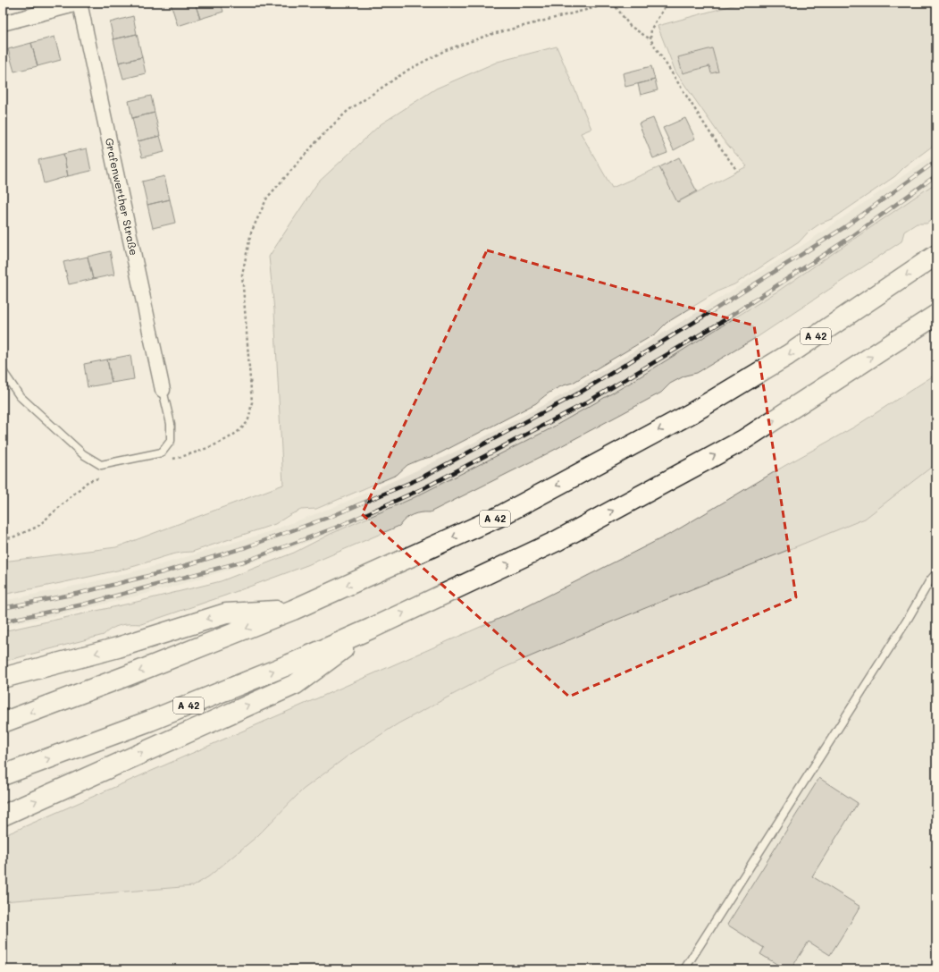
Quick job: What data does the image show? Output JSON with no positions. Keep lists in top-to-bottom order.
{
  "streets": {
    "highway": ["A 42"],
    "street": ["Grafenwerther Straße"]
  }
}
